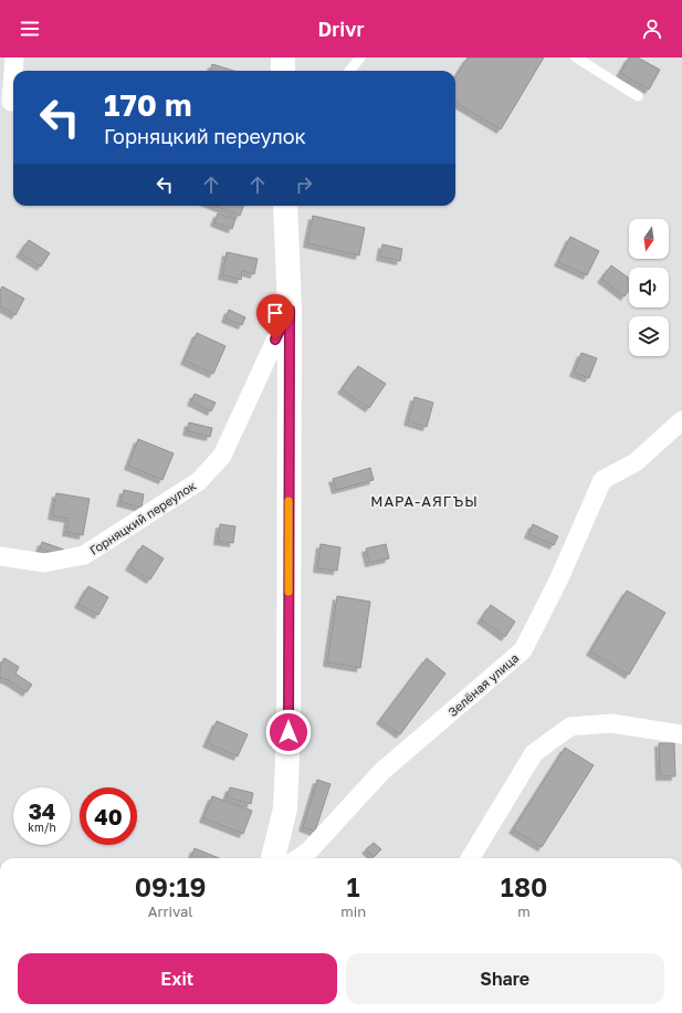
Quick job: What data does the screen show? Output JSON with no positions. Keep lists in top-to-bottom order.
{
  "streets": {
    "street": ["Горняцкий переулок", "Зелёная улица"]
  },
  "districts": ["МАРА-АЯГЪЫ"],
  "north": "bottom",
  "page": {
    "header": "Drivr",
    "turn": ["170 m", "Горняцкий переулок"],
    "speed": "34 km/h",
    "limit": "40",
    "eta": [
      "09:19",
      "Arrival",
      "1",
      "min",
      "180",
      "m"
    ],
    "buttons": ["Exit", "Share"]
  }
}
